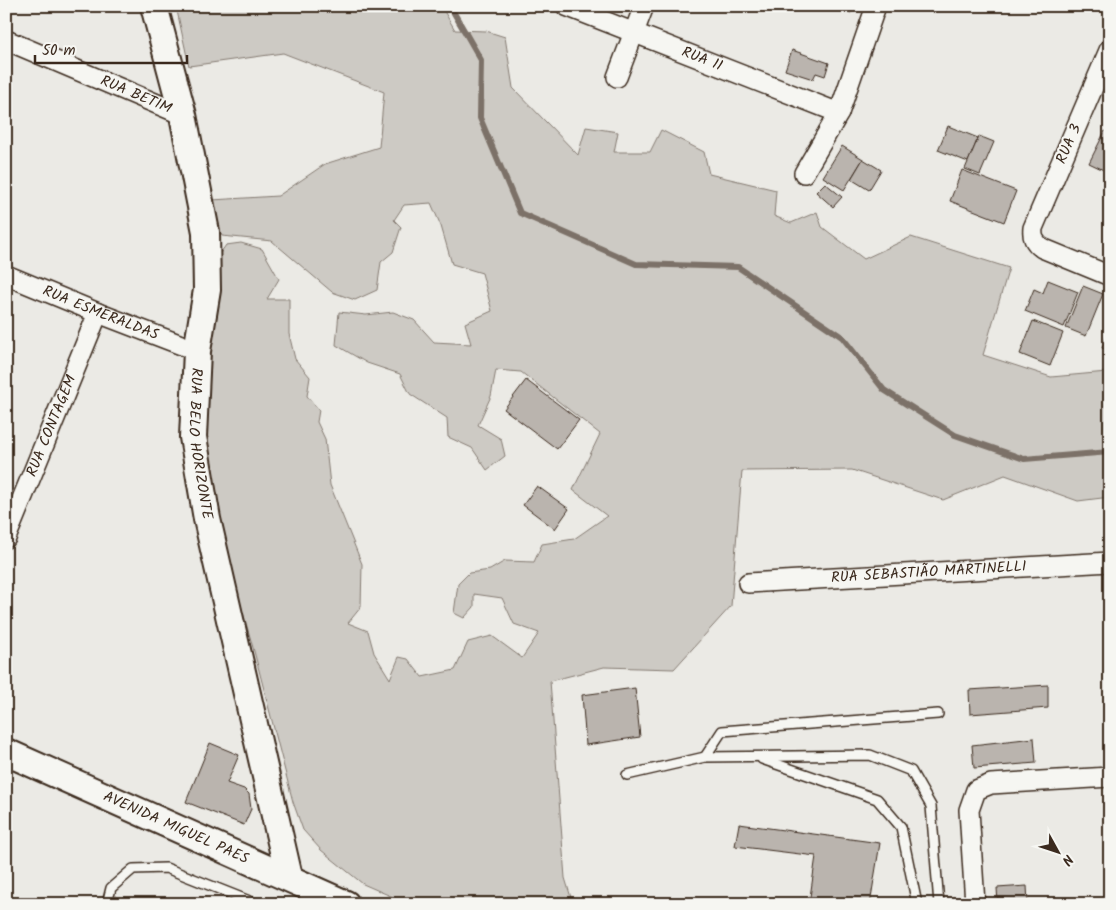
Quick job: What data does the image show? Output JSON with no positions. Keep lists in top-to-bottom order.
{
  "streets": {
    "street": [
      "RUA 11",
      "RUA BETIM",
      "RUA 3",
      "RUA ESMERALDAS",
      "RUA CONTAGEM",
      "RUA BELO HORIZONTE",
      "RUA SEBASTIÃO MARTINELLI",
      "AVENIDA MIGUEL PAES"
    ]
  },
  "crossings": [
    ["RUA BETIM", "RUA BELO HORIZONTE"],
    ["RUA ESMERALDAS", "RUA CONTAGEM"],
    ["RUA ESMERALDAS", "RUA BELO HORIZONTE"],
    ["RUA BELO HORIZONTE", "AVENIDA MIGUEL PAES"]
  ],
  "scale_bar": "50 m",
  "north": "bottom right"
}
